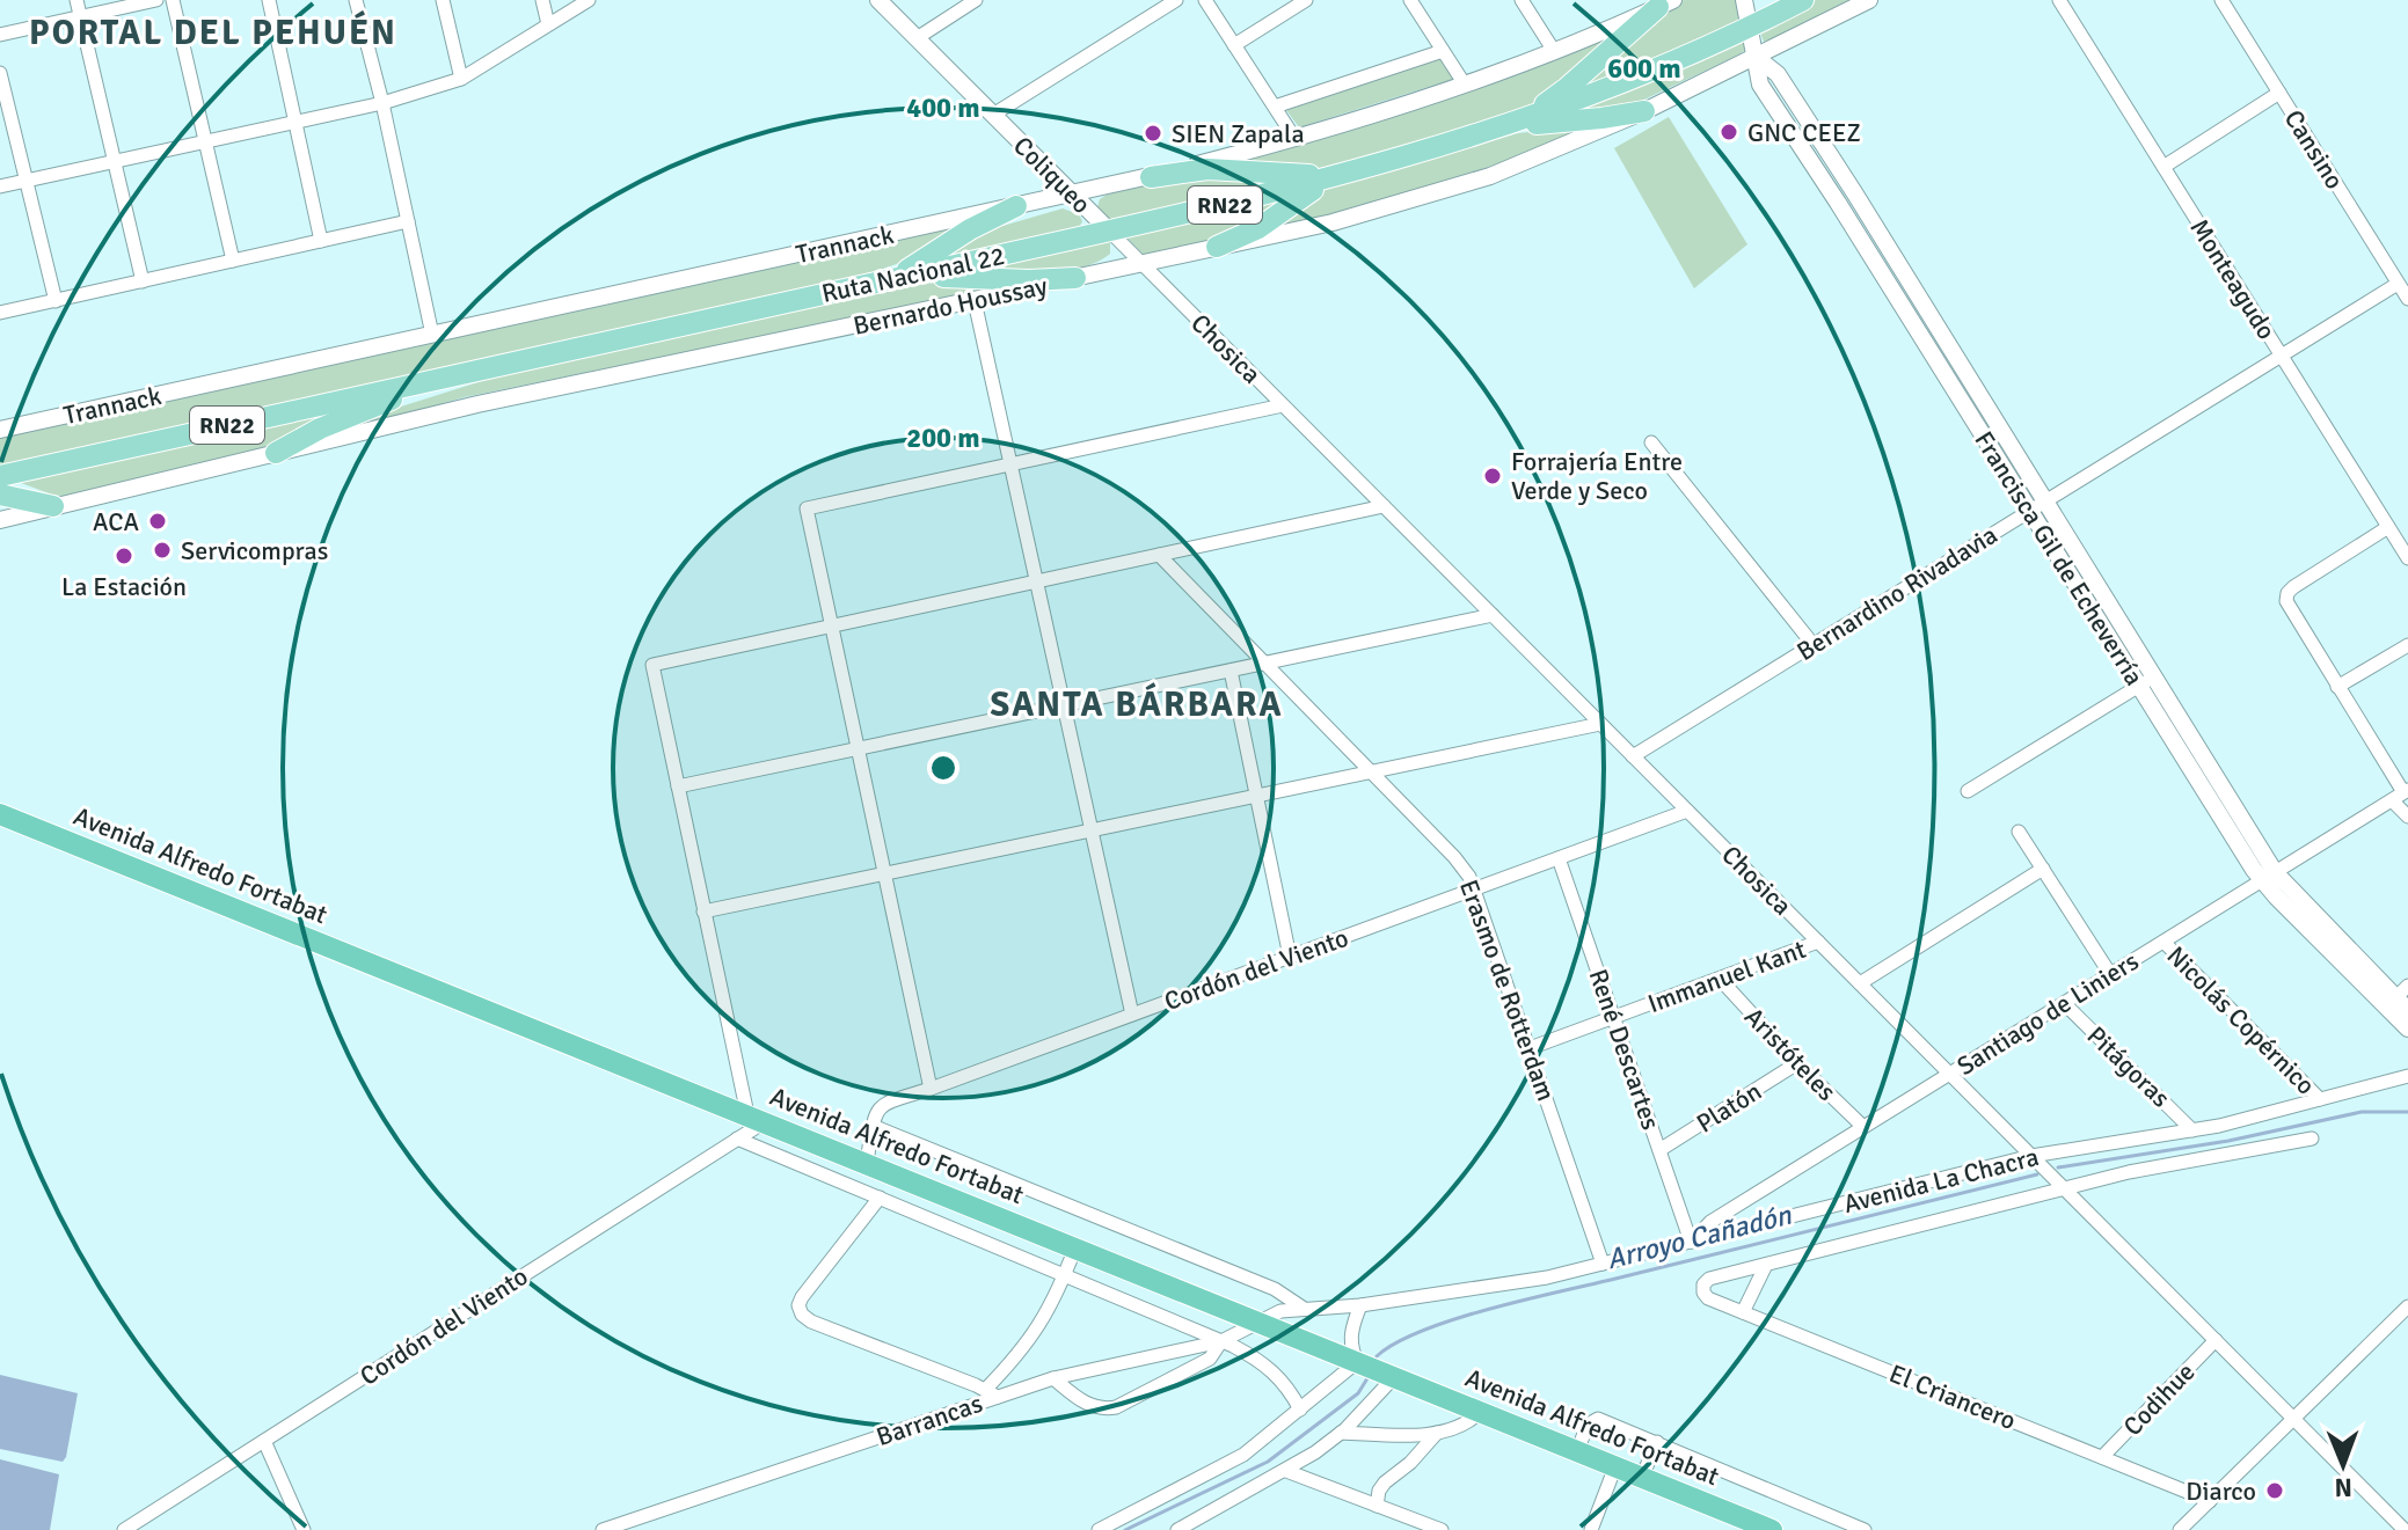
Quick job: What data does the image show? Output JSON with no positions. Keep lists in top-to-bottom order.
{
  "streets": {
    "highway": ["Avenida Alfredo Fortabat"],
    "main road": ["RN22", "Ruta Nacional 22"],
    "street": [
      "Cansino",
      "Coliqueo",
      "Trannack",
      "Monteagudo",
      "Bernardo Houssay",
      "Chosica",
      "Francisca Gil de Echeverría",
      "Bernardino Rivadavia",
      "Cordón del Viento",
      "Immanuel Kant",
      "Erasmo de Rotterdam",
      "Santiago de Liniers",
      "Nicolás Copérnico",
      "René Descartes",
      "Aristóteles",
      "Pitágoras",
      "Platón",
      "Avenida La Chacra",
      "El Criancero",
      "Codihue",
      "Barrancas"
    ]
  },
  "crossings": [
    ["Cansino", "Bernardino Rivadavia"],
    ["Coliqueo", "Trannack"],
    ["Coliqueo", "Ruta Nacional 22"],
    ["Coliqueo", "Chosica"],
    ["Ruta Nacional 22", "Chosica"],
    ["Ruta Nacional 22", "Francisca Gil de Echeverría"],
    ["Monteagudo", "Bernardino Rivadavia"],
    ["Bernardo Houssay", "Chosica"],
    ["Bernardo Houssay", "Francisca Gil de Echeverría"],
    ["Chosica", "Bernardino Rivadavia"],
    ["Chosica", "Cordón del Viento"],
    ["Chosica", "Immanuel Kant"],
    ["Chosica", "Santiago de Liniers"],
    ["Chosica", "Avenida La Chacra"],
    ["Chosica", "Codihue"],
    ["Francisca Gil de Echeverría", "Bernardino Rivadavia"],
    ["Francisca Gil de Echeverría", "Santiago de Liniers"],
    ["Avenida Alfredo Fortabat", "Cordón del Viento"],
    ["Avenida Alfredo Fortabat", "Avenida La Chacra"],
    ["Avenida Alfredo Fortabat", "Barrancas"],
    ["Cordón del Viento", "Erasmo de Rotterdam"],
    ["Cordón del Viento", "René Descartes"],
    ["Immanuel Kant", "Erasmo de Rotterdam"],
    ["Immanuel Kant", "René Descartes"],
    ["Immanuel Kant", "Aristóteles"],
    ["Erasmo de Rotterdam", "Avenida La Chacra"],
    ["Santiago de Liniers", "Nicolás Copérnico"],
    ["Santiago de Liniers", "René Descartes"],
    ["Santiago de Liniers", "Aristóteles"],
    ["Santiago de Liniers", "Pitágoras"],
    ["Santiago de Liniers", "Avenida La Chacra"],
    ["Nicolás Copérnico", "Avenida La Chacra"],
    ["René Descartes", "Platón"],
    ["René Descartes", "Avenida La Chacra"],
    ["Aristóteles", "Platón"],
    ["Pitágoras", "Avenida La Chacra"],
    ["Avenida La Chacra", "El Criancero"],
    ["Avenida La Chacra", "Barrancas"],
    ["El Criancero", "Codihue"]
  ],
  "districts": ["PORTAL DEL PEHUÉN", "SANTA BÁRBARA"],
  "water": ["Arroyo Cañadón"],
  "places": [
    "GNC CEEZ",
    "SIEN Zapala",
    "Forrajería Entre Verde y Seco",
    "ACA",
    "Servicompras",
    "La Estación",
    "Diarco"
  ],
  "north": "bottom",
  "rings": ["600 m", "400 m", "200 m"]
}
